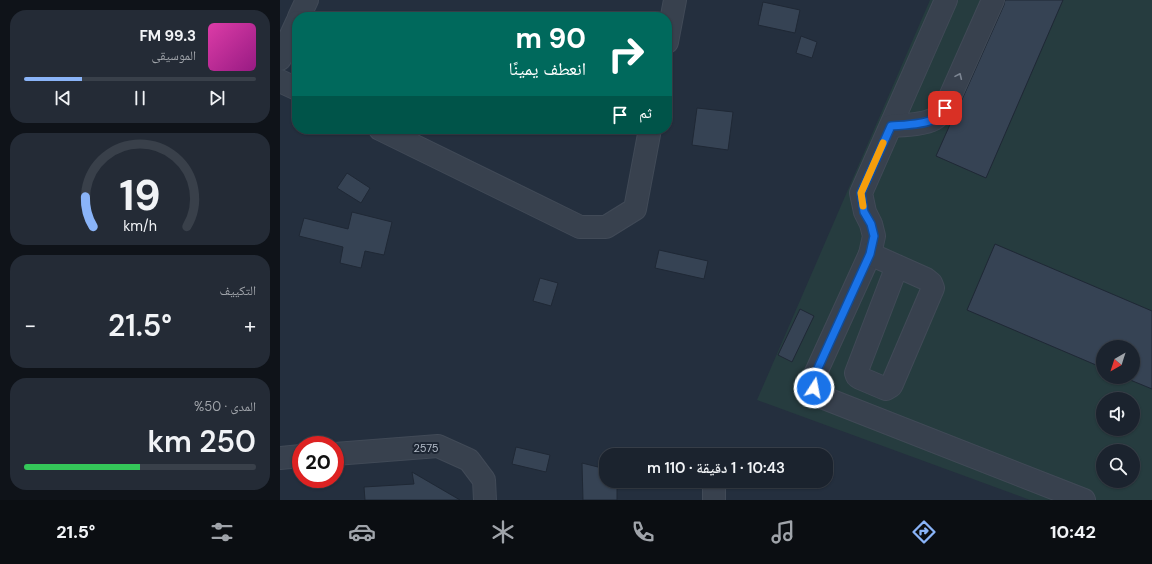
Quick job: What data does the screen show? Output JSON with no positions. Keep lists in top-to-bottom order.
{
  "streets": {
    "street": ["2575"]
  },
  "north": "bottom left",
  "page": {
    "turn": ["90 m", "انعطف يمينًا"],
    "song": ["99.3 FM", "الموسيقى"],
    "then": "ثم",
    "tile": [
      "التكييف",
      ["المدى · 50%", "250 km"]
    ],
    "heat": ["−", "21.5°", "+"],
    "limit": "20",
    "trip": "10:43 · 1 دقيقة · 110 m",
    "tabs": ["10:42", "21.5°"],
    "gauge": ["19", "km/h"]
  }
}
